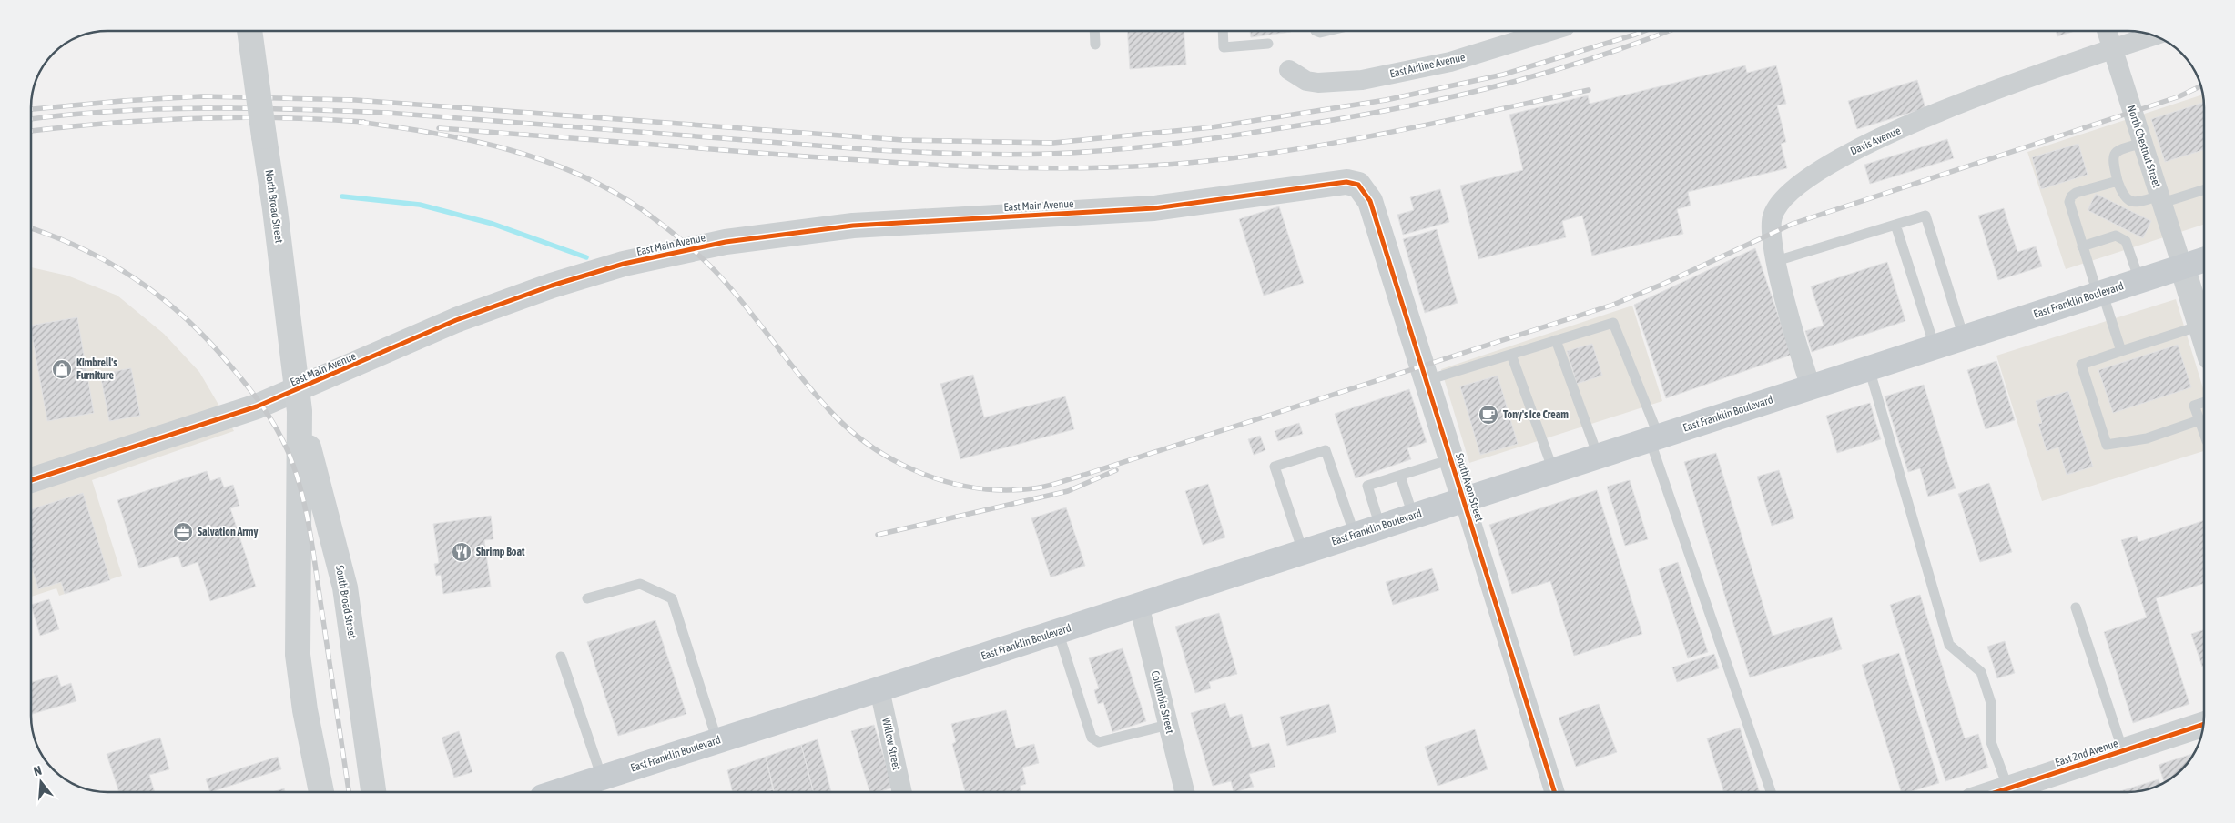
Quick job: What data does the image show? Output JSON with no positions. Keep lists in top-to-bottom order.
{
  "streets": {
    "main road": ["North Broad Street", "East Franklin Boulevard", "South Broad Street"],
    "street": [
      "East Airline Avenue",
      "Davis Avenue",
      "North Chestnut Street",
      "East Main Avenue",
      "South Avon Street",
      "Columbia Street",
      "Willow Street",
      "East 2nd Avenue"
    ]
  },
  "crossings": [
    ["Davis Avenue", "North Chestnut Street"],
    ["Davis Avenue", "East Franklin Boulevard"],
    ["North Chestnut Street", "East Franklin Boulevard"],
    ["East Main Avenue", "North Broad Street"],
    ["East Main Avenue", "South Avon Street"],
    ["East Main Avenue", "South Broad Street"],
    ["North Broad Street", "South Broad Street"],
    ["East Franklin Boulevard", "South Avon Street"],
    ["East Franklin Boulevard", "Columbia Street"],
    ["East Franklin Boulevard", "Willow Street"]
  ],
  "places": {
    "shop": ["Kimbrell's Furniture"],
    "cafe": ["Tony's Ice Cream"],
    "office": ["Salvation Army"],
    "restaurant": ["Shrimp Boat"]
  },
  "north": "top"
}
